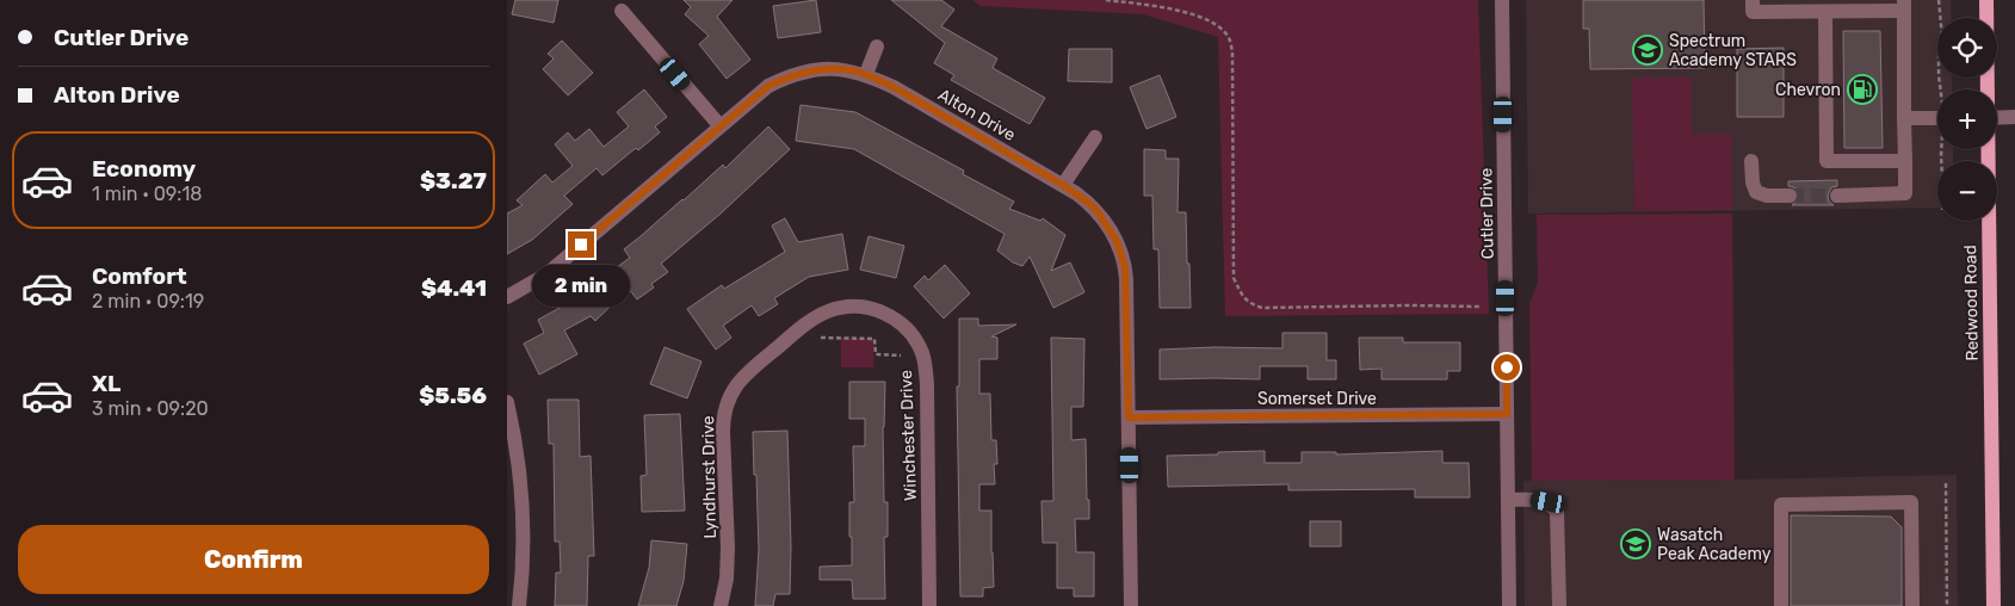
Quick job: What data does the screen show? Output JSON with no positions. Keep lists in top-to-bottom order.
{
  "streets": {
    "main road": ["Redwood Road"],
    "street": [
      "Alton Drive",
      "Cutler Drive",
      "Somerset Drive",
      "Winchester Drive",
      "Lyndhurst Drive"
    ]
  },
  "crossings": [
    ["Alton Drive", "Somerset Drive"],
    ["Cutler Drive", "Somerset Drive"],
    ["Winchester Drive", "Lyndhurst Drive"]
  ],
  "places": {
    "school or university": ["Spectrum Academy STARS", "Wasatch Peak Academy"],
    "fuel station": ["Chevron"]
  },
  "page": {
    "banner": ["Cutler Drive", "Alton Drive"],
    "map_buttons": ["+", "−"],
    "list": [
      {
        "name": "Economy",
        "note": "1 min · 09:18",
        "value": "$3.27"
      },
      {
        "name": "Comfort",
        "note": "2 min · 09:19",
        "value": "$4.41"
      },
      {
        "name": "XL",
        "note": "3 min · 09:20",
        "value": "$5.56"
      }
    ],
    "bubble": "2 min",
    "buttons": "Confirm"
  }
}
